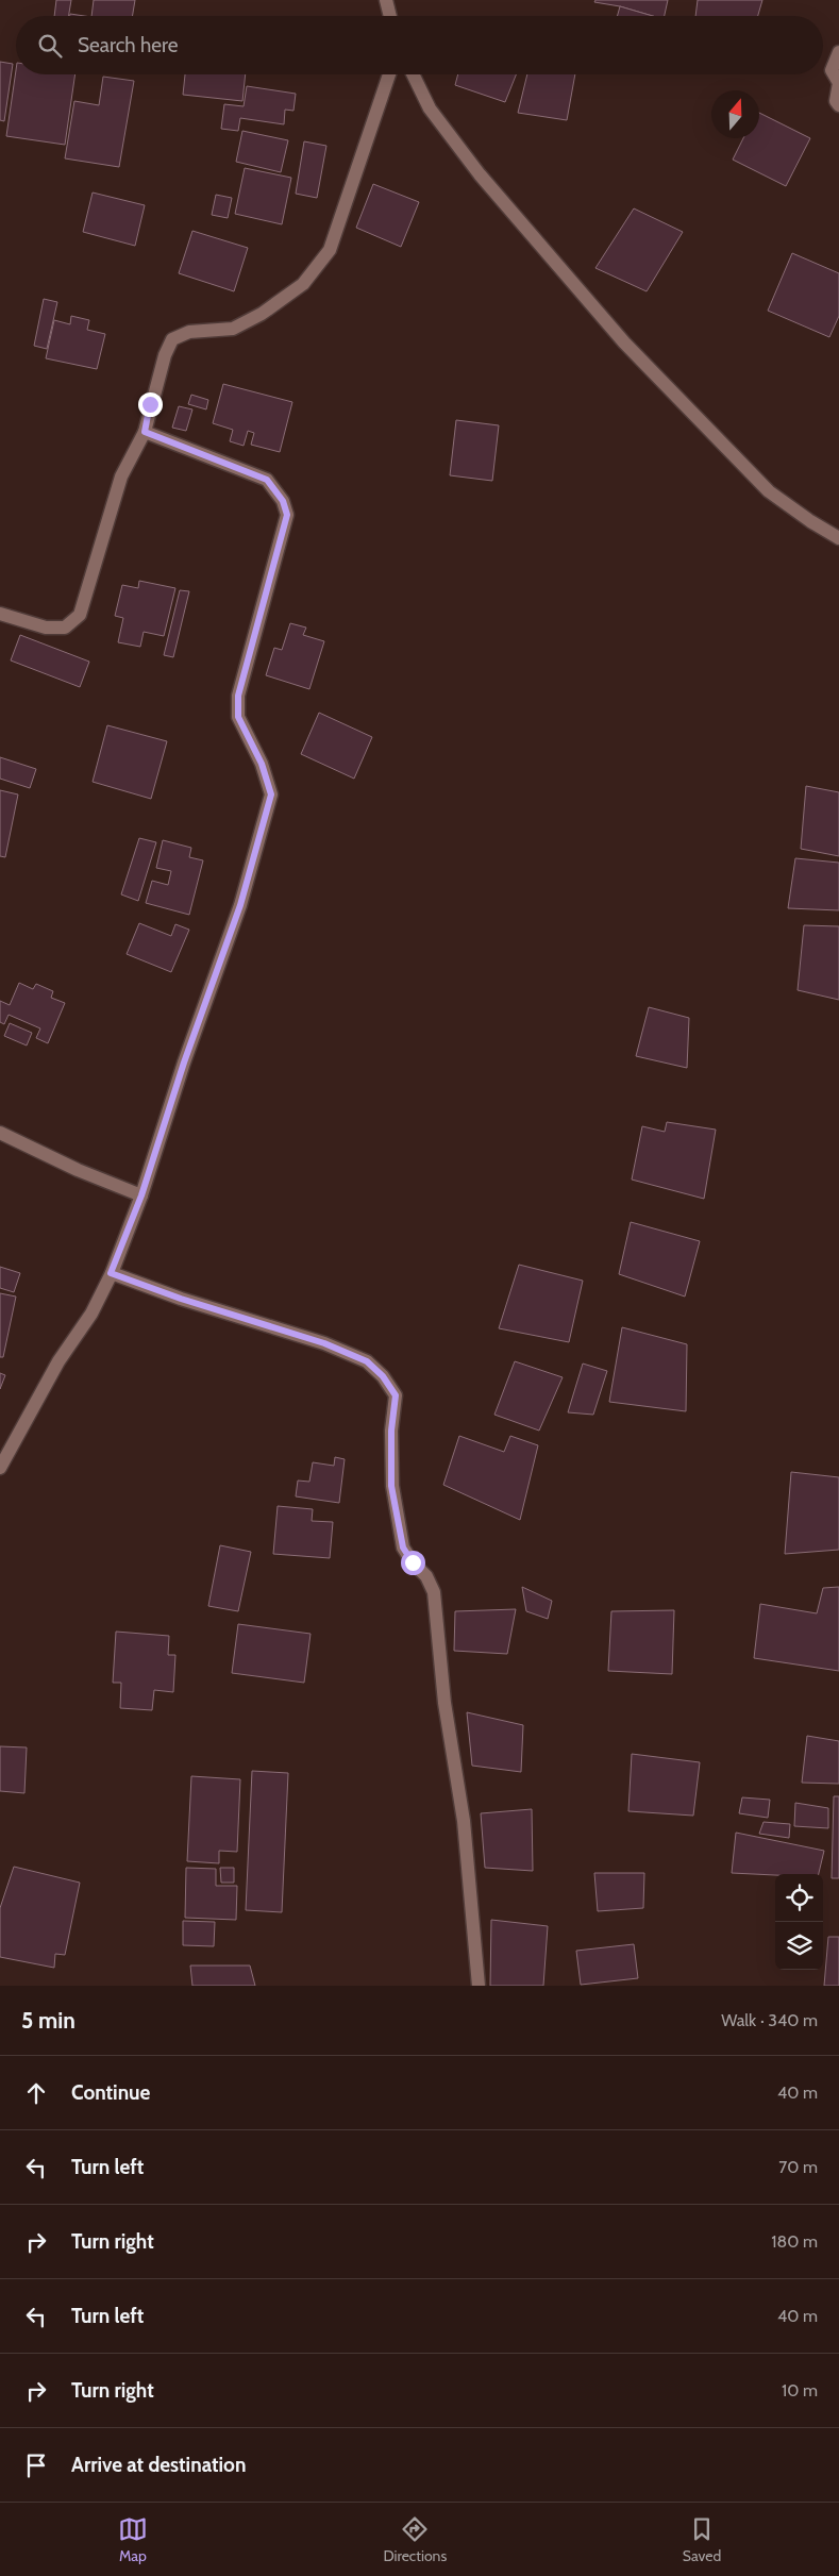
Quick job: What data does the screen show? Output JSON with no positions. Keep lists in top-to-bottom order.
{
  "north": "top",
  "page": {
    "search": "Search here",
    "heading": ["5 min", "Walk · 340 m"],
    "list": [
      ["Continue", "40 m"],
      ["Turn left", "70 m"],
      ["Turn right", "180 m"],
      ["Turn left", "40 m"],
      ["Turn right", "10 m"],
      "Arrive at destination"
    ],
    "nav": ["Map", "Directions", "Saved"]
  }
}
